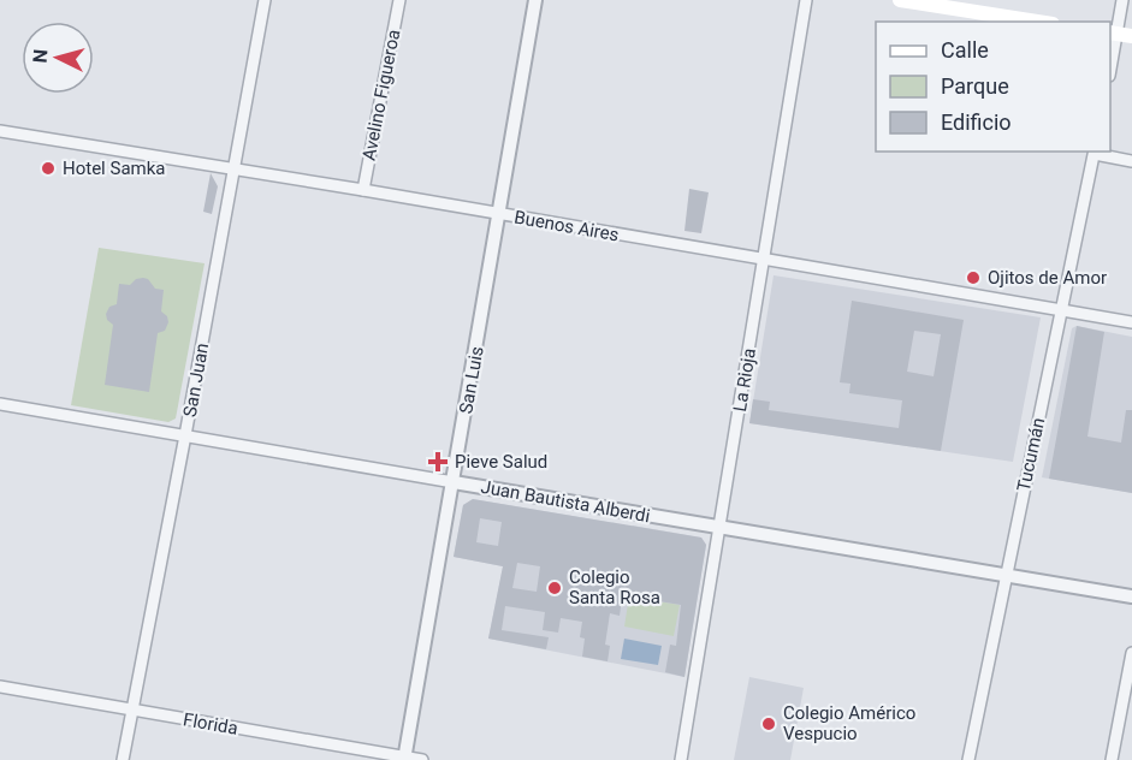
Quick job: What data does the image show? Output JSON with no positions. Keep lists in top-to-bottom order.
{
  "streets": {
    "street": [
      "Avelino Figueroa",
      "Buenos Aires",
      "San Juan",
      "San Luis",
      "La Rioja",
      "Tucumán",
      "Juan Bautista Alberdi",
      "Florida"
    ]
  },
  "crossings": [
    ["Avelino Figueroa", "Buenos Aires"],
    ["Buenos Aires", "San Juan"],
    ["Buenos Aires", "San Luis"],
    ["Buenos Aires", "La Rioja"],
    ["Buenos Aires", "Tucumán"],
    ["San Juan", "Juan Bautista Alberdi"],
    ["San Juan", "Florida"],
    ["San Luis", "Juan Bautista Alberdi"],
    ["San Luis", "Florida"],
    ["La Rioja", "Juan Bautista Alberdi"],
    ["Tucumán", "Juan Bautista Alberdi"]
  ],
  "places": {
    "other": [
      "Hotel Samka",
      "Ojitos de Amor",
      "Colegio Santa Rosa",
      "Colegio Américo Vespucio"
    ],
    "health": ["Pieve Salud"]
  },
  "legend": ["Calle", "Parque", "Edificio"],
  "north": "left"
}
